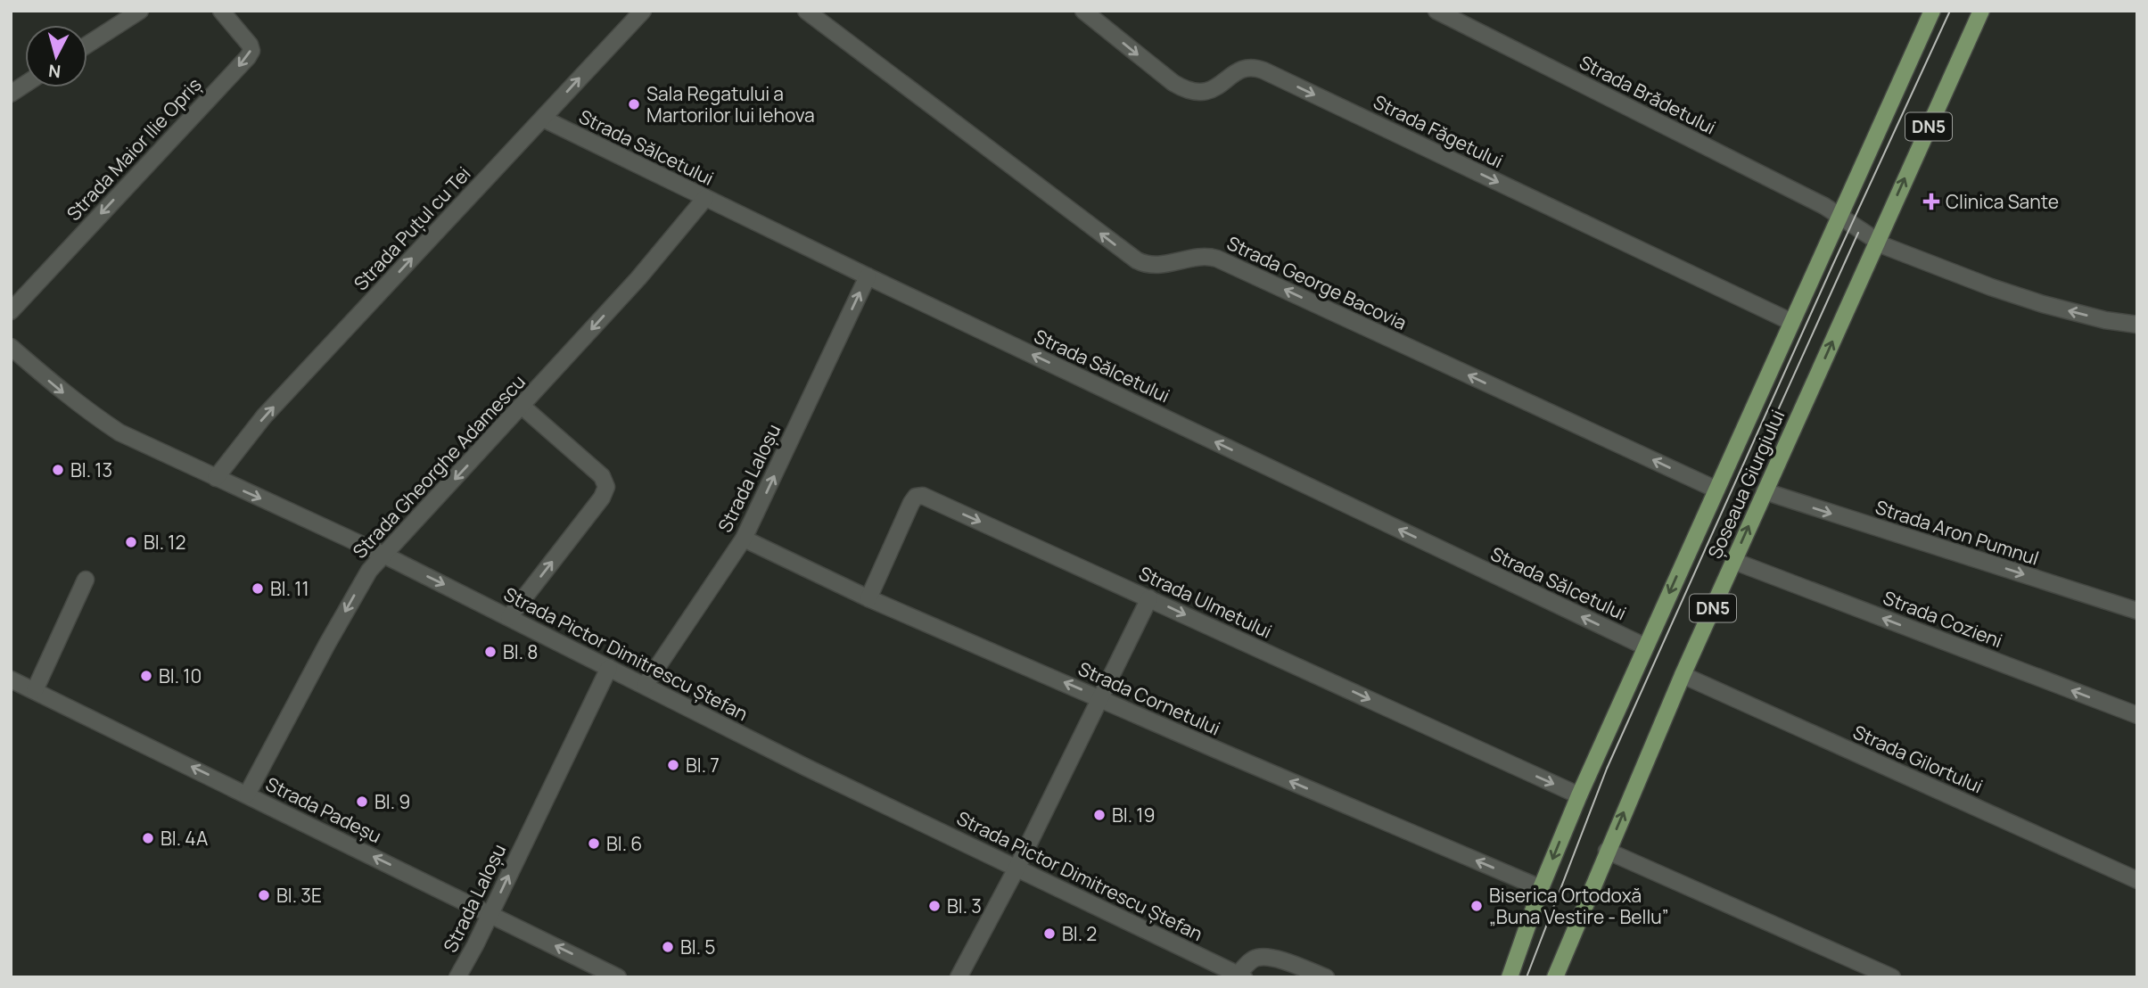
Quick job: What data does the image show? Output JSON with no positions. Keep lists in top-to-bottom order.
{
  "streets": {
    "main road": ["DN5", "Șoseaua Giurgiului"],
    "street": [
      "Strada Brădetului",
      "Strada Făgetului",
      "Strada Sălcetului",
      "Strada Maior Ilie Opriș",
      "Strada Puțul cu Tei",
      "Strada George Bacovia",
      "Strada Gheorghe Adamescu",
      "Strada Laloșu",
      "Strada Aron Pumnul",
      "Strada Ulmetului",
      "Strada Cozieni",
      "Strada Pictor Dimitrescu Ștefan",
      "Strada Cornetului",
      "Strada Gilortului",
      "Strada Padeșu"
    ]
  },
  "crossings": [
    ["Strada Brădetului", "Șoseaua Giurgiului"],
    ["Strada Făgetului", "Șoseaua Giurgiului"],
    ["Strada Sălcetului", "Strada Puțul cu Tei"],
    ["Strada Sălcetului", "Strada Gheorghe Adamescu"],
    ["Strada Sălcetului", "Strada Laloșu"],
    ["Strada Sălcetului", "Șoseaua Giurgiului"],
    ["Strada Puțul cu Tei", "Strada Pictor Dimitrescu Ștefan"],
    ["Strada George Bacovia", "Șoseaua Giurgiului"],
    ["Strada Gheorghe Adamescu", "Strada Pictor Dimitrescu Ștefan"],
    ["Strada Gheorghe Adamescu", "Strada Padeșu"],
    ["Strada Laloșu", "Strada Pictor Dimitrescu Ștefan"],
    ["Strada Laloșu", "Strada Cornetului"],
    ["Strada Laloșu", "Strada Padeșu"],
    ["Șoseaua Giurgiului", "Strada Aron Pumnul"],
    ["Șoseaua Giurgiului", "Strada Ulmetului"],
    ["Șoseaua Giurgiului", "Strada Cozieni"],
    ["Șoseaua Giurgiului", "Strada Cornetului"],
    ["Șoseaua Giurgiului", "Strada Gilortului"],
    ["Strada Ulmetului", "Strada Cornetului"]
  ],
  "one_way": [
    "Strada Brădetului",
    "Strada Făgetului",
    "Strada Sălcetului",
    "Strada Maior Ilie Opriș",
    "Strada Puțul cu Tei",
    "Strada George Bacovia",
    "Strada Gheorghe Adamescu",
    "Strada Laloșu",
    "Strada Aron Pumnul",
    "Strada Ulmetului",
    "Strada Cozieni",
    "Strada Pictor Dimitrescu Ștefan",
    "Strada Cornetului",
    "Strada Padeșu"
  ],
  "places": {
    "other": [
      "Sala Regatului a Martorilor lui Iehova",
      "Bl. 13",
      "Bl. 12",
      "Bl. 11",
      "Bl. 8",
      "Bl. 10",
      "Bl. 7",
      "Bl. 9",
      "Bl. 19",
      "Bl. 4A",
      "Bl. 6",
      "Bl. 3E",
      "Bl. 3",
      "Biserica Ortodoxă „Buna Vestire - Bellu”",
      "Bl. 2",
      "Bl. 5"
    ],
    "health": ["Clinica Sante"]
  },
  "north": "bottom"
}
